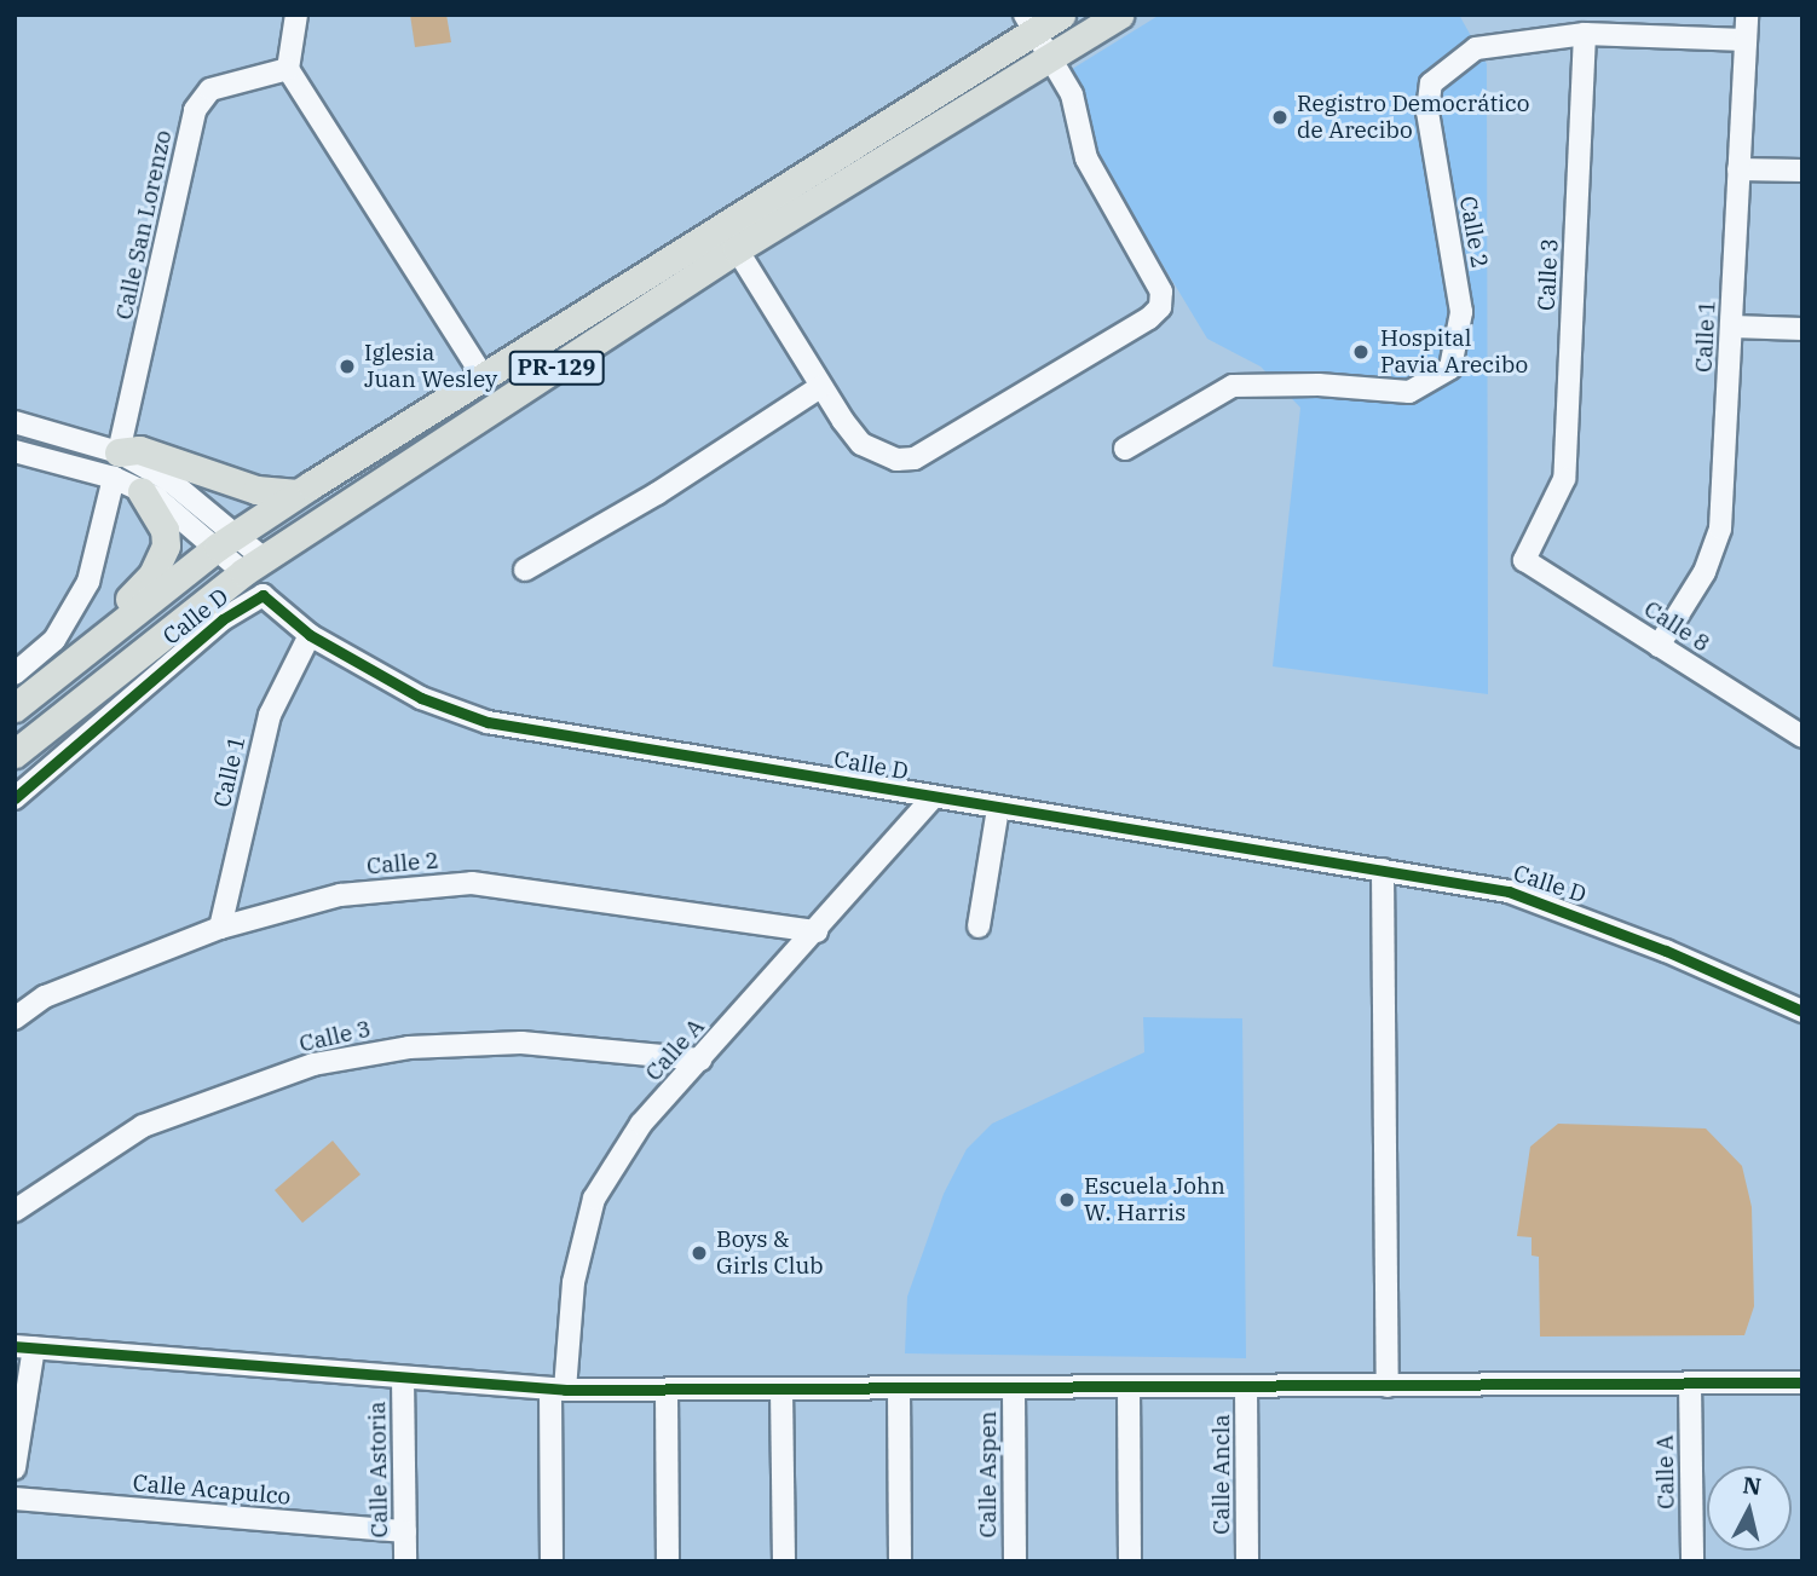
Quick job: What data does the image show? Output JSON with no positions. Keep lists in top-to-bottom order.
{
  "streets": {
    "main road": ["PR-129"],
    "street": [
      "Calle San Lorenzo",
      "Calle 2",
      "Calle 3",
      "Calle 1",
      "Calle D",
      "Calle 8",
      "Calle A",
      "Calle Astoria",
      "Calle Aspen",
      "Calle Ancla",
      "Calle Acapulco"
    ]
  },
  "crossings": [
    ["Calle 2", "Calle 3"],
    ["Calle 2", "Calle 1"],
    ["Calle 2", "Calle A"],
    ["Calle 3", "Calle 8"],
    ["Calle 3", "Calle A"],
    ["Calle 1", "Calle D"],
    ["Calle 1", "Calle 8"],
    ["Calle D", "Calle A"],
    ["Calle Astoria", "Calle Acapulco"]
  ],
  "places": [
    "Registro Democrático de Arecibo",
    "Hospital Pavia Arecibo",
    "Iglesia Juan Wesley",
    "Escuela John W. Harris",
    "Boys & Girls Club"
  ],
  "north": "top"
}
